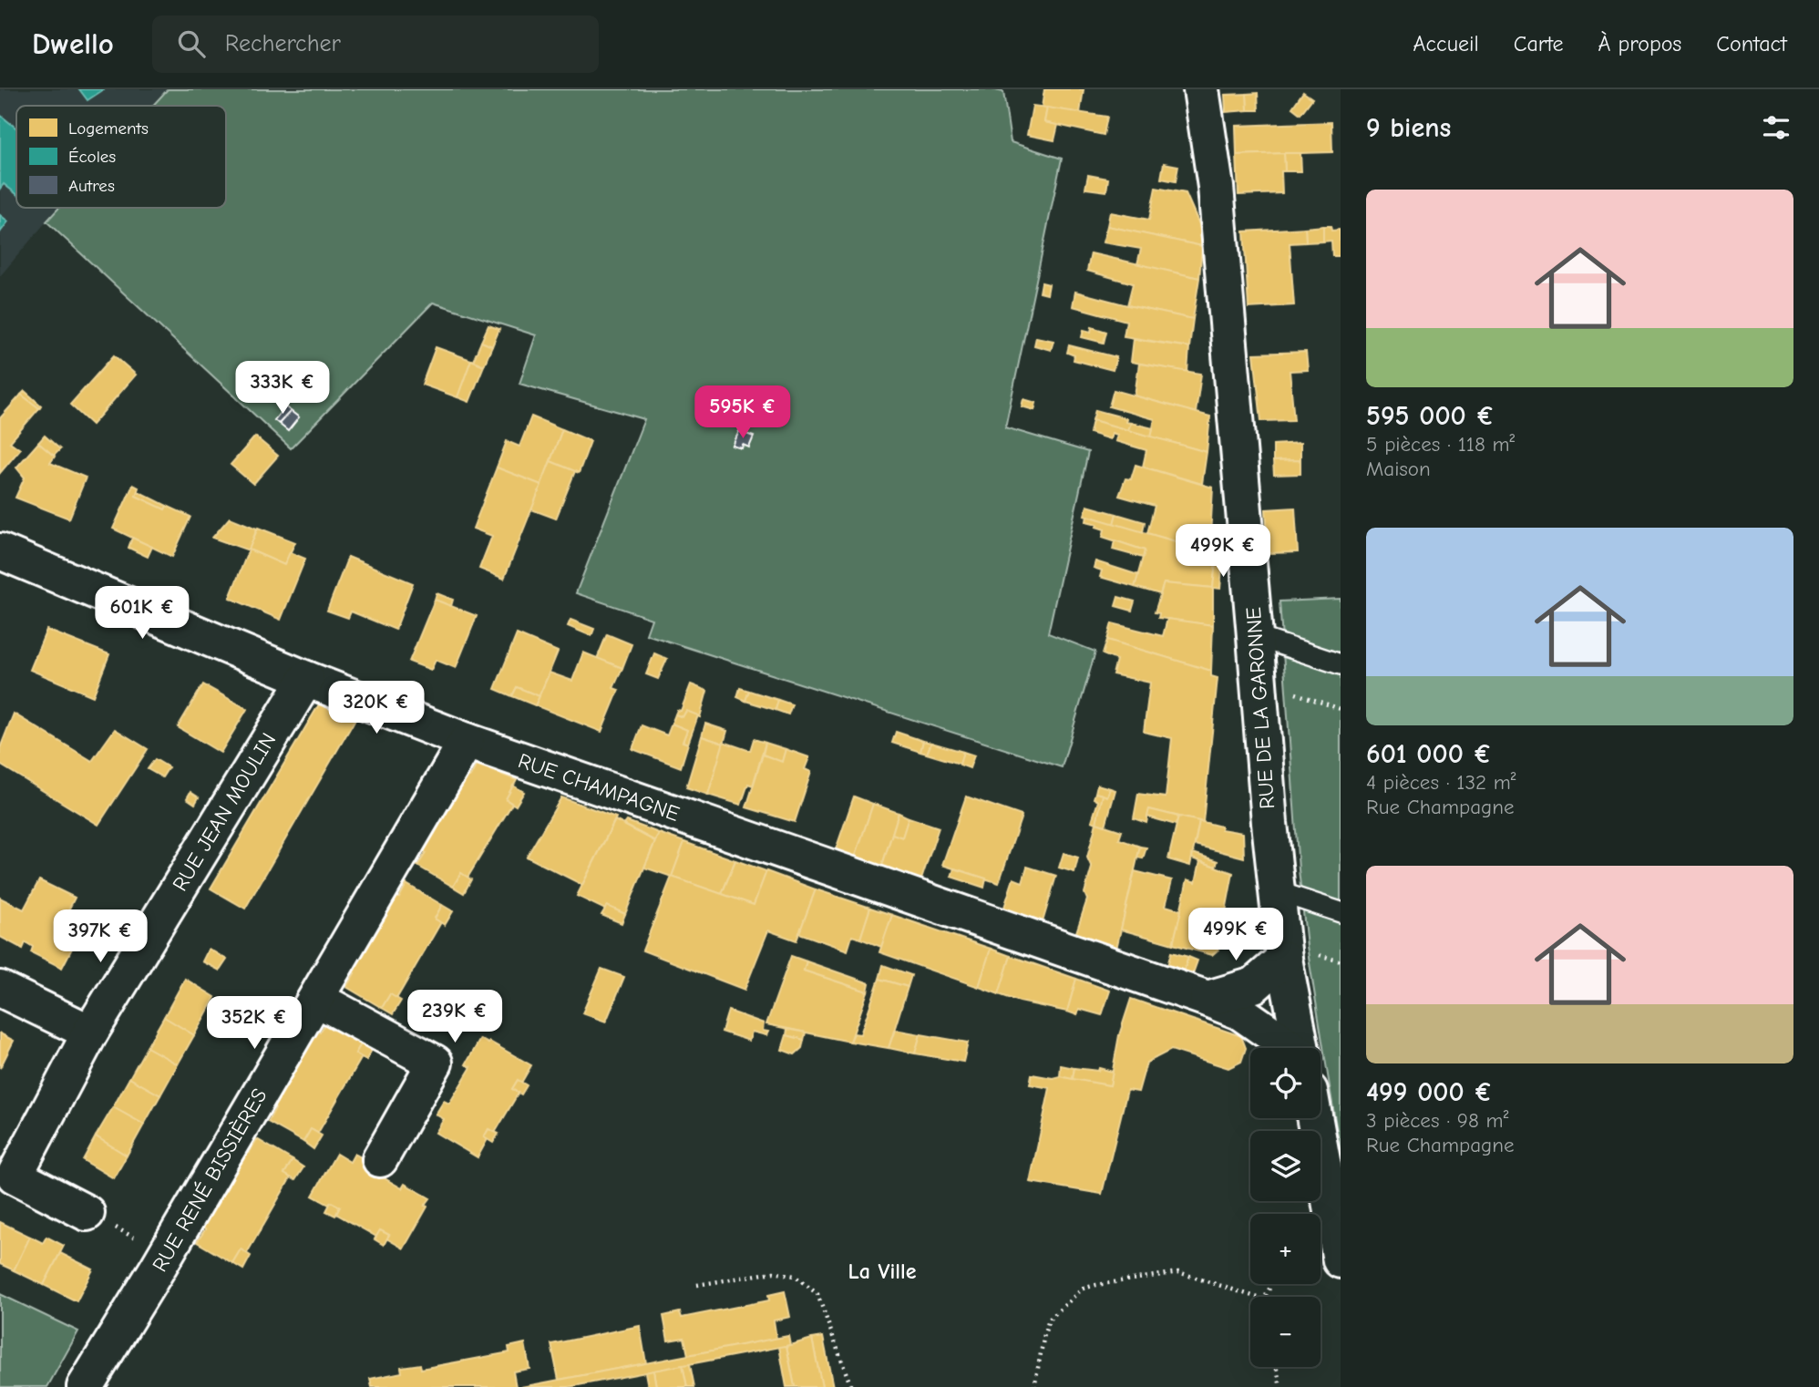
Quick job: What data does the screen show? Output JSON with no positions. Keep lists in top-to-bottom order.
{
  "streets": {
    "street": [
      "RUE DE LA GARONNE",
      "RUE CHAMPAGNE",
      "RUE JEAN MOULIN",
      "RUE RENÉ BISSIÈRES"
    ]
  },
  "crossings": [
    ["RUE CHAMPAGNE", "RUE JEAN MOULIN"],
    ["RUE CHAMPAGNE", "RUE RENÉ BISSIÈRES"]
  ],
  "districts": ["La Ville"],
  "legend": ["Logements", "Écoles", "Autres"],
  "page": {
    "header": "Dwello",
    "search": "Rechercher",
    "nav": [
      "Accueil",
      "Carte",
      "À propos",
      "Contact"
    ],
    "heading": "9 biens",
    "list": [
      {
        "name": "595 000 €",
        "note": "5 pièces · 118 m² · Maison"
      },
      {
        "name": "601 000 €",
        "note": "4 pièces · 132 m² · Rue Champagne"
      },
      {
        "name": "499 000 €",
        "note": "3 pièces · 98 m² · Rue Champagne"
      }
    ],
    "price": [
      "333K €",
      "595K €",
      "499K €",
      "601K €",
      "320K €",
      "499K €",
      "397K €",
      "239K €",
      "352K €"
    ],
    "map_buttons": ["+", "−"]
  }
}
